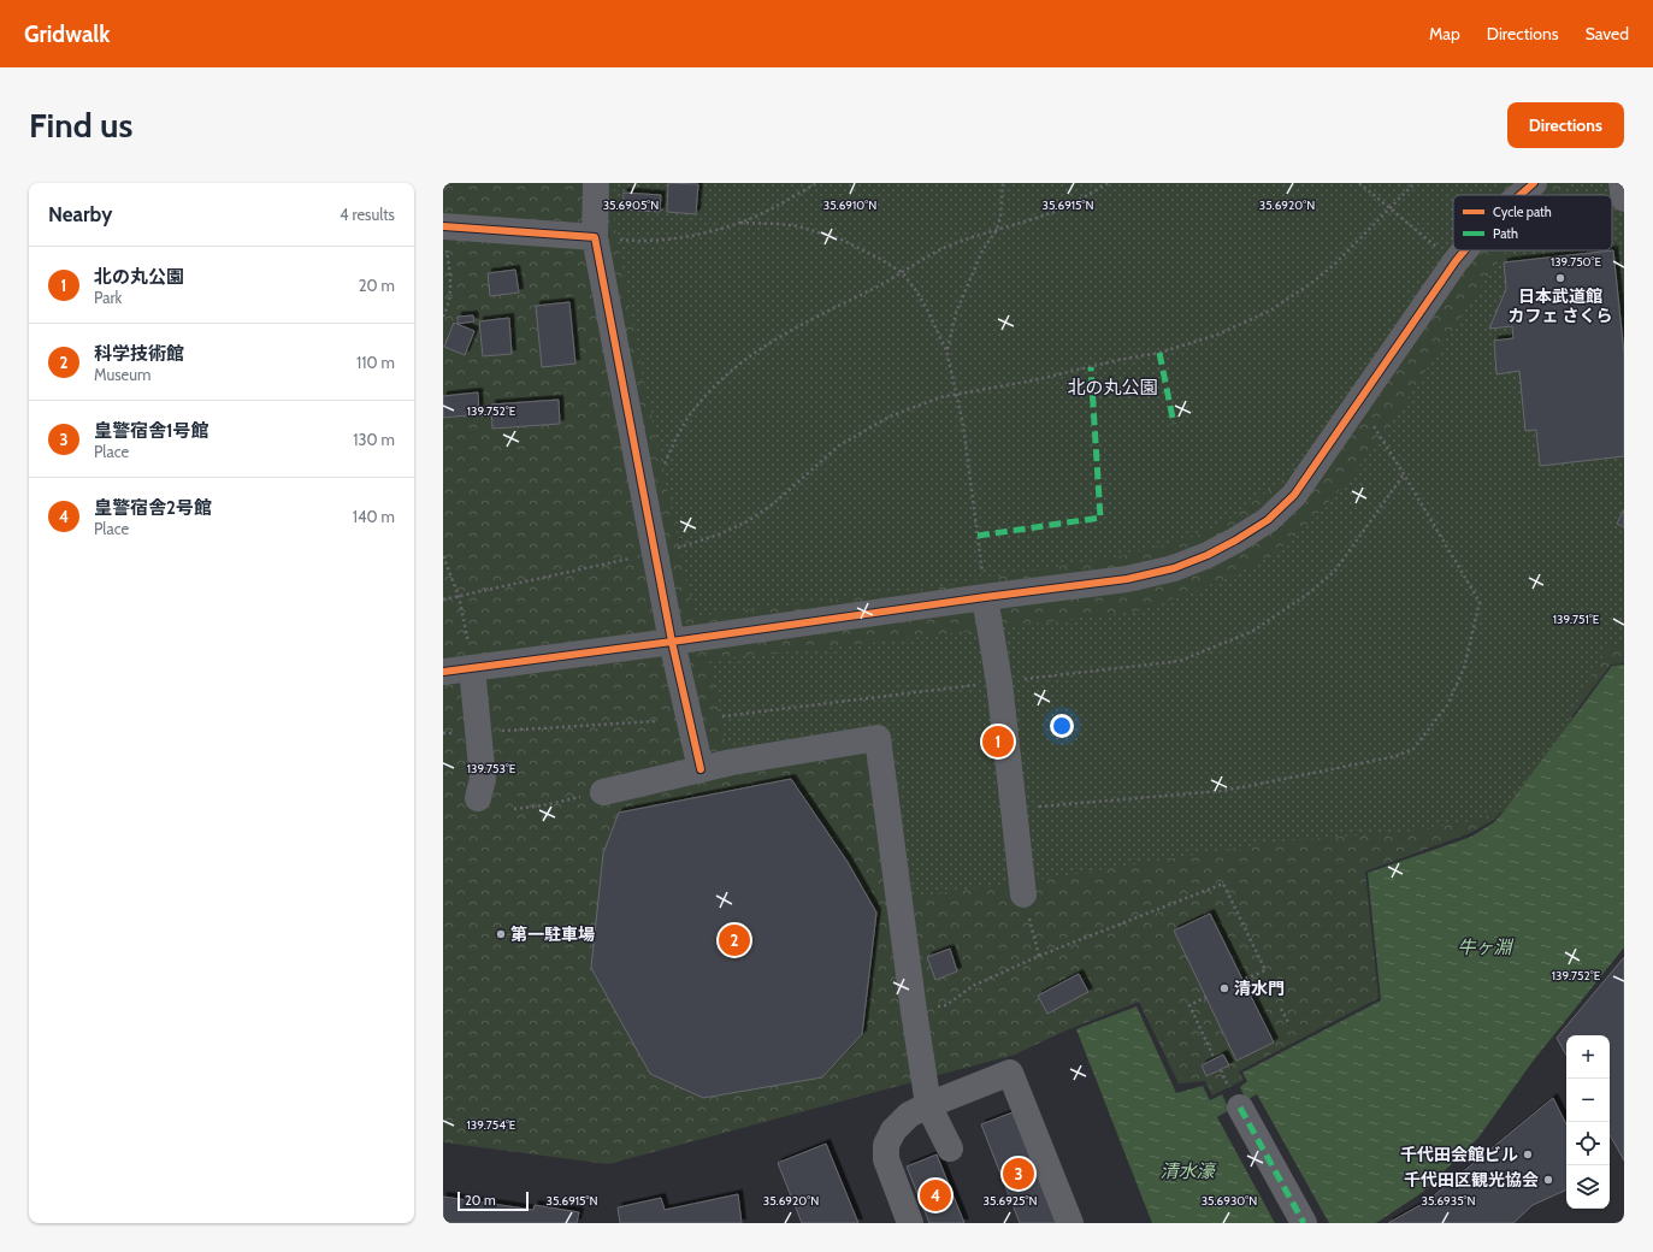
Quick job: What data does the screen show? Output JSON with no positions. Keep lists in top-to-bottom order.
{
  "districts": ["北の丸公園"],
  "water": ["牛ヶ淵", "清水濠"],
  "places": [
    "日本武道館 カフェ さくら",
    "第一駐車場",
    "清水門",
    "千代田会館ビル",
    "千代田区観光協会"
  ],
  "legend": ["Cycle path", "Path"],
  "scale_bar": "20 m",
  "page": {
    "header": "Gridwalk",
    "nav": ["Map", "Directions", "Saved"],
    "buttons": "Directions",
    "title": "Find us",
    "heading": ["Nearby", "4 results"],
    "list": [
      {
        "mark": "1",
        "name": "北の丸公園",
        "note": "Park",
        "value": "20 m"
      },
      {
        "mark": "2",
        "name": "科学技術館",
        "note": "Museum",
        "value": "110 m"
      },
      {
        "mark": "3",
        "name": "皇警宿舎1号館",
        "note": "Place",
        "value": "130 m"
      },
      {
        "mark": "4",
        "name": "皇警宿舎2号館",
        "note": "Place",
        "value": "140 m"
      }
    ],
    "pins": [
      "1",
      "2",
      "3",
      "4"
    ],
    "map_buttons": ["+", "−"],
    "scale": "20 m"
  },
  "coordinates": [
    "35.6905°N",
    "35.6910°N",
    "35.6915°N",
    "35.6920°N",
    "139.750°E",
    "139.752°E",
    "139.751°E",
    "139.753°E",
    "139.754°E",
    "35.6925°N",
    "35.6930°N",
    "35.6935°N"
  ]
}
